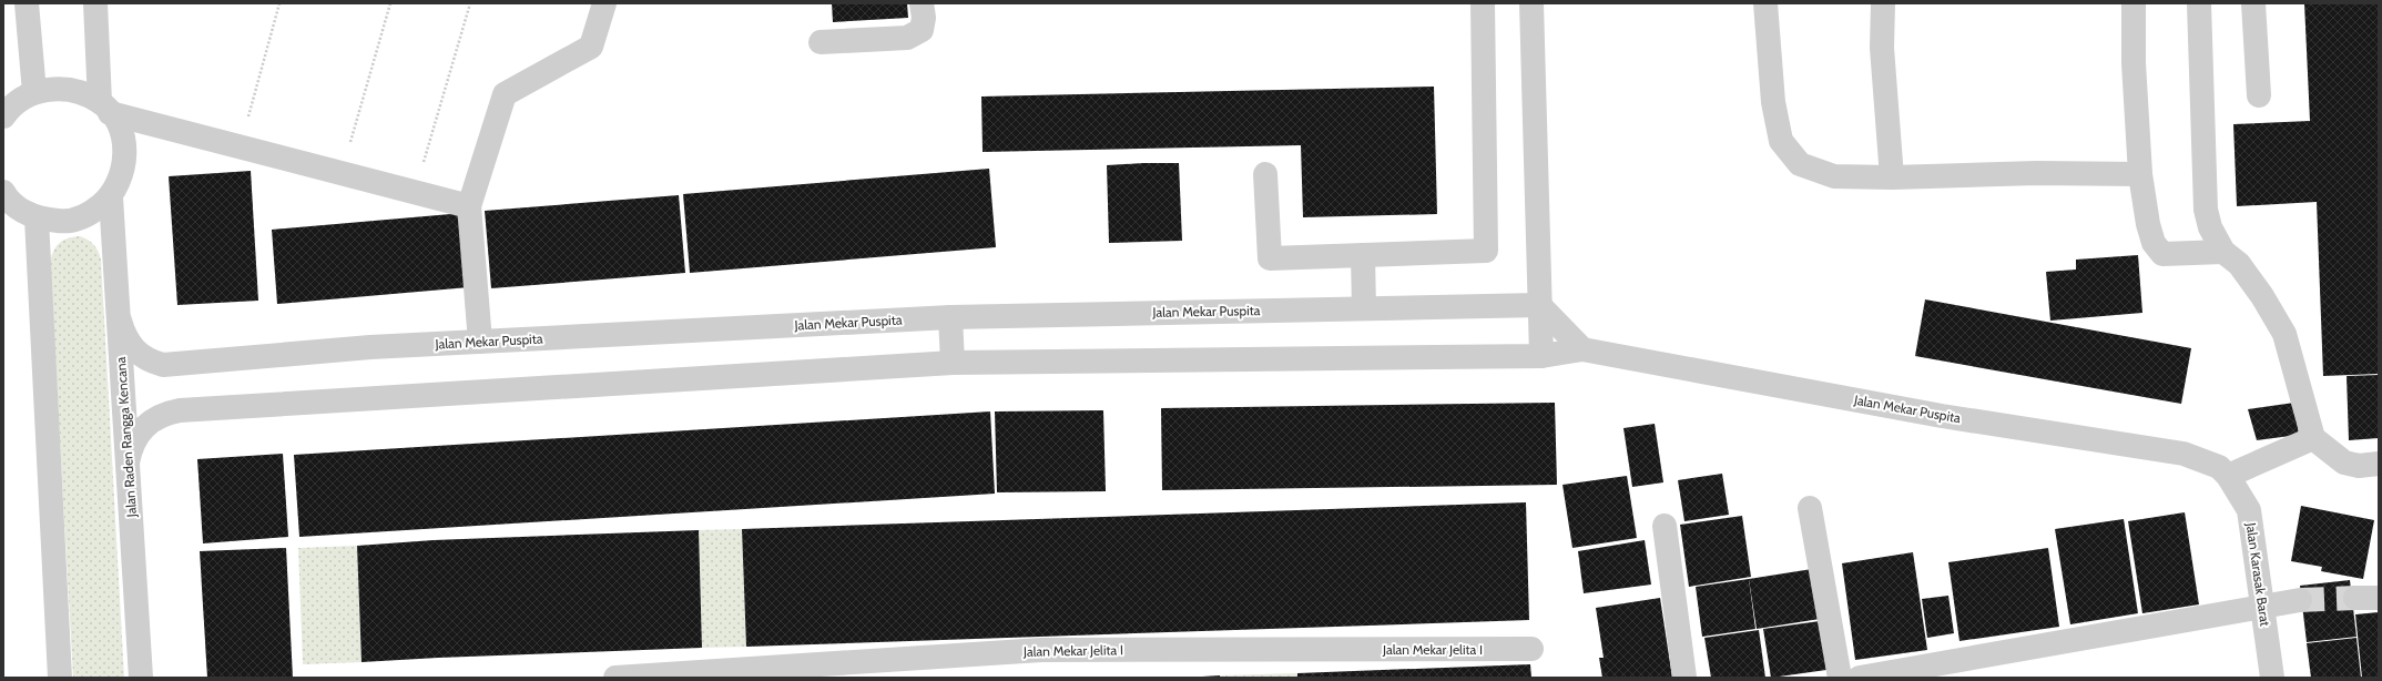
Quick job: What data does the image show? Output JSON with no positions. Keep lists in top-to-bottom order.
{
  "streets": {
    "street": [
      "Jalan Mekar Puspita",
      "Jalan Raden Rangga Kencana",
      "Jalan Karasak Barat",
      "Jalan Mekar Jelita I"
    ]
  },
  "crossings": [
    ["Jalan Mekar Puspita", "Jalan Raden Rangga Kencana"],
    ["Jalan Mekar Puspita", "Jalan Karasak Barat"]
  ]
}
